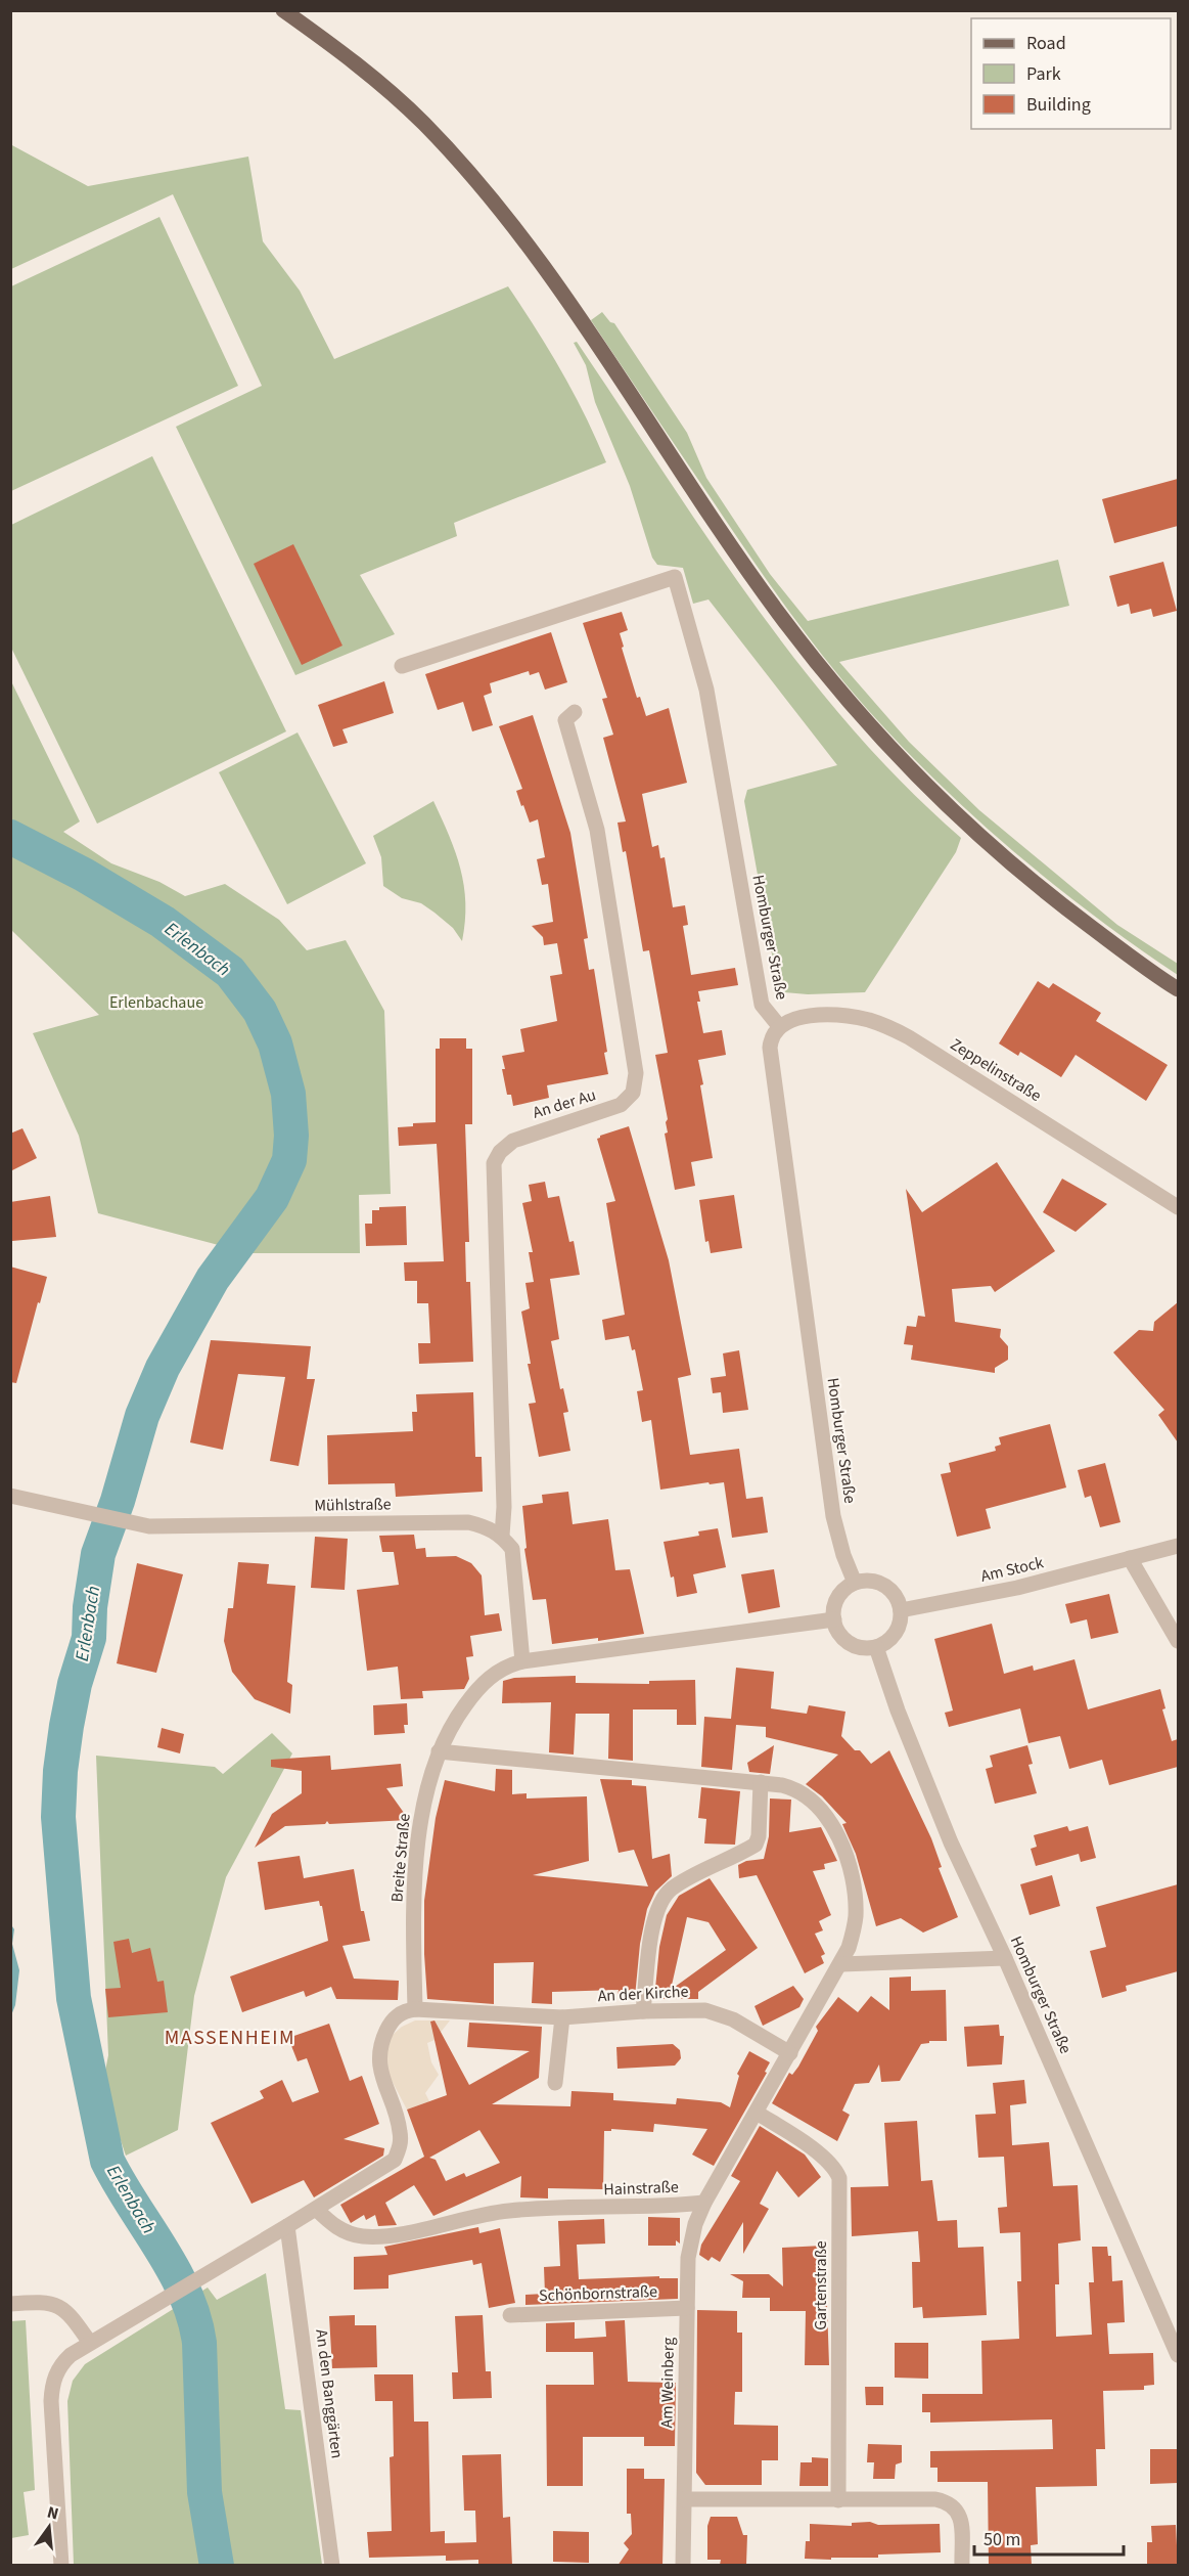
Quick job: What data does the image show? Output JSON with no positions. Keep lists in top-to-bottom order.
{
  "streets": {
    "street": [
      "Homburger Straße",
      "Zeppelinstraße",
      "An der Au",
      "Mühlstraße",
      "Am Stock",
      "Breite Straße",
      "An der Kirche",
      "Hainstraße",
      "Gartenstraße",
      "Schönbornstraße",
      "Am Weinberg",
      "An den Banggärten"
    ]
  },
  "crossings": [
    ["Homburger Straße", "Zeppelinstraße"],
    ["Homburger Straße", "Am Stock"],
    ["Homburger Straße", "Breite Straße"],
    ["An der Au", "Mühlstraße"],
    ["Am Stock", "Breite Straße"],
    ["Breite Straße", "An der Kirche"],
    ["Hainstraße", "Am Weinberg"],
    ["Schönbornstraße", "Am Weinberg"]
  ],
  "districts": ["MASSENHEIM"],
  "water": ["Erlenbach"],
  "parks": ["Erlenbachaue"],
  "legend": ["Road", "Park", "Building"],
  "scale_bar": "50 m",
  "north": "top"
}
